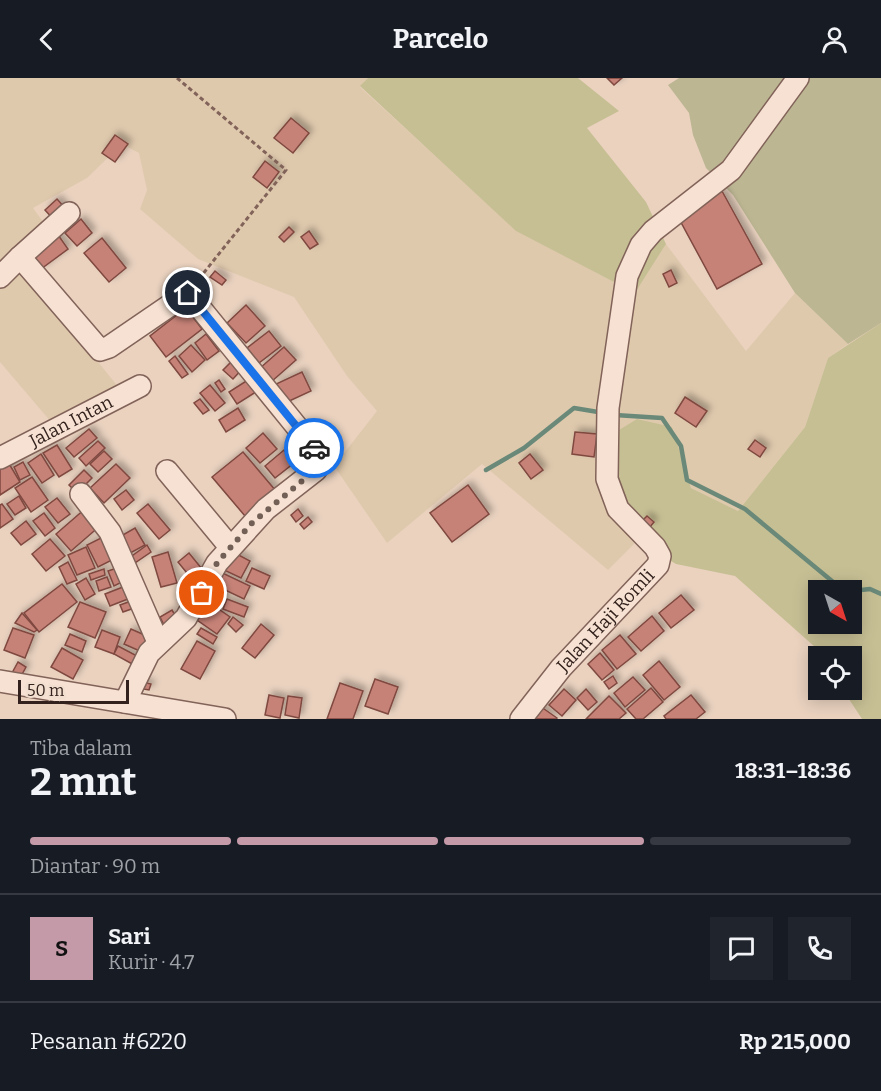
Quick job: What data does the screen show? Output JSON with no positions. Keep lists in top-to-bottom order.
{
  "streets": {
    "street": ["Jalan Intan", "Jalan Haji Romli"]
  },
  "scale_bar": "50 m",
  "north": "bottom right",
  "page": {
    "header": "Parcelo",
    "scale": "50 m",
    "heading": ["2 mnt", "Tiba dalam", "18:31–18:36"],
    "panel": [
      "Sari",
      "Kurir · 4.7",
      "Pesanan #6220",
      "Rp 215,000"
    ],
    "bar": "Diantar · 90 m",
    "round": "S"
  }
}
